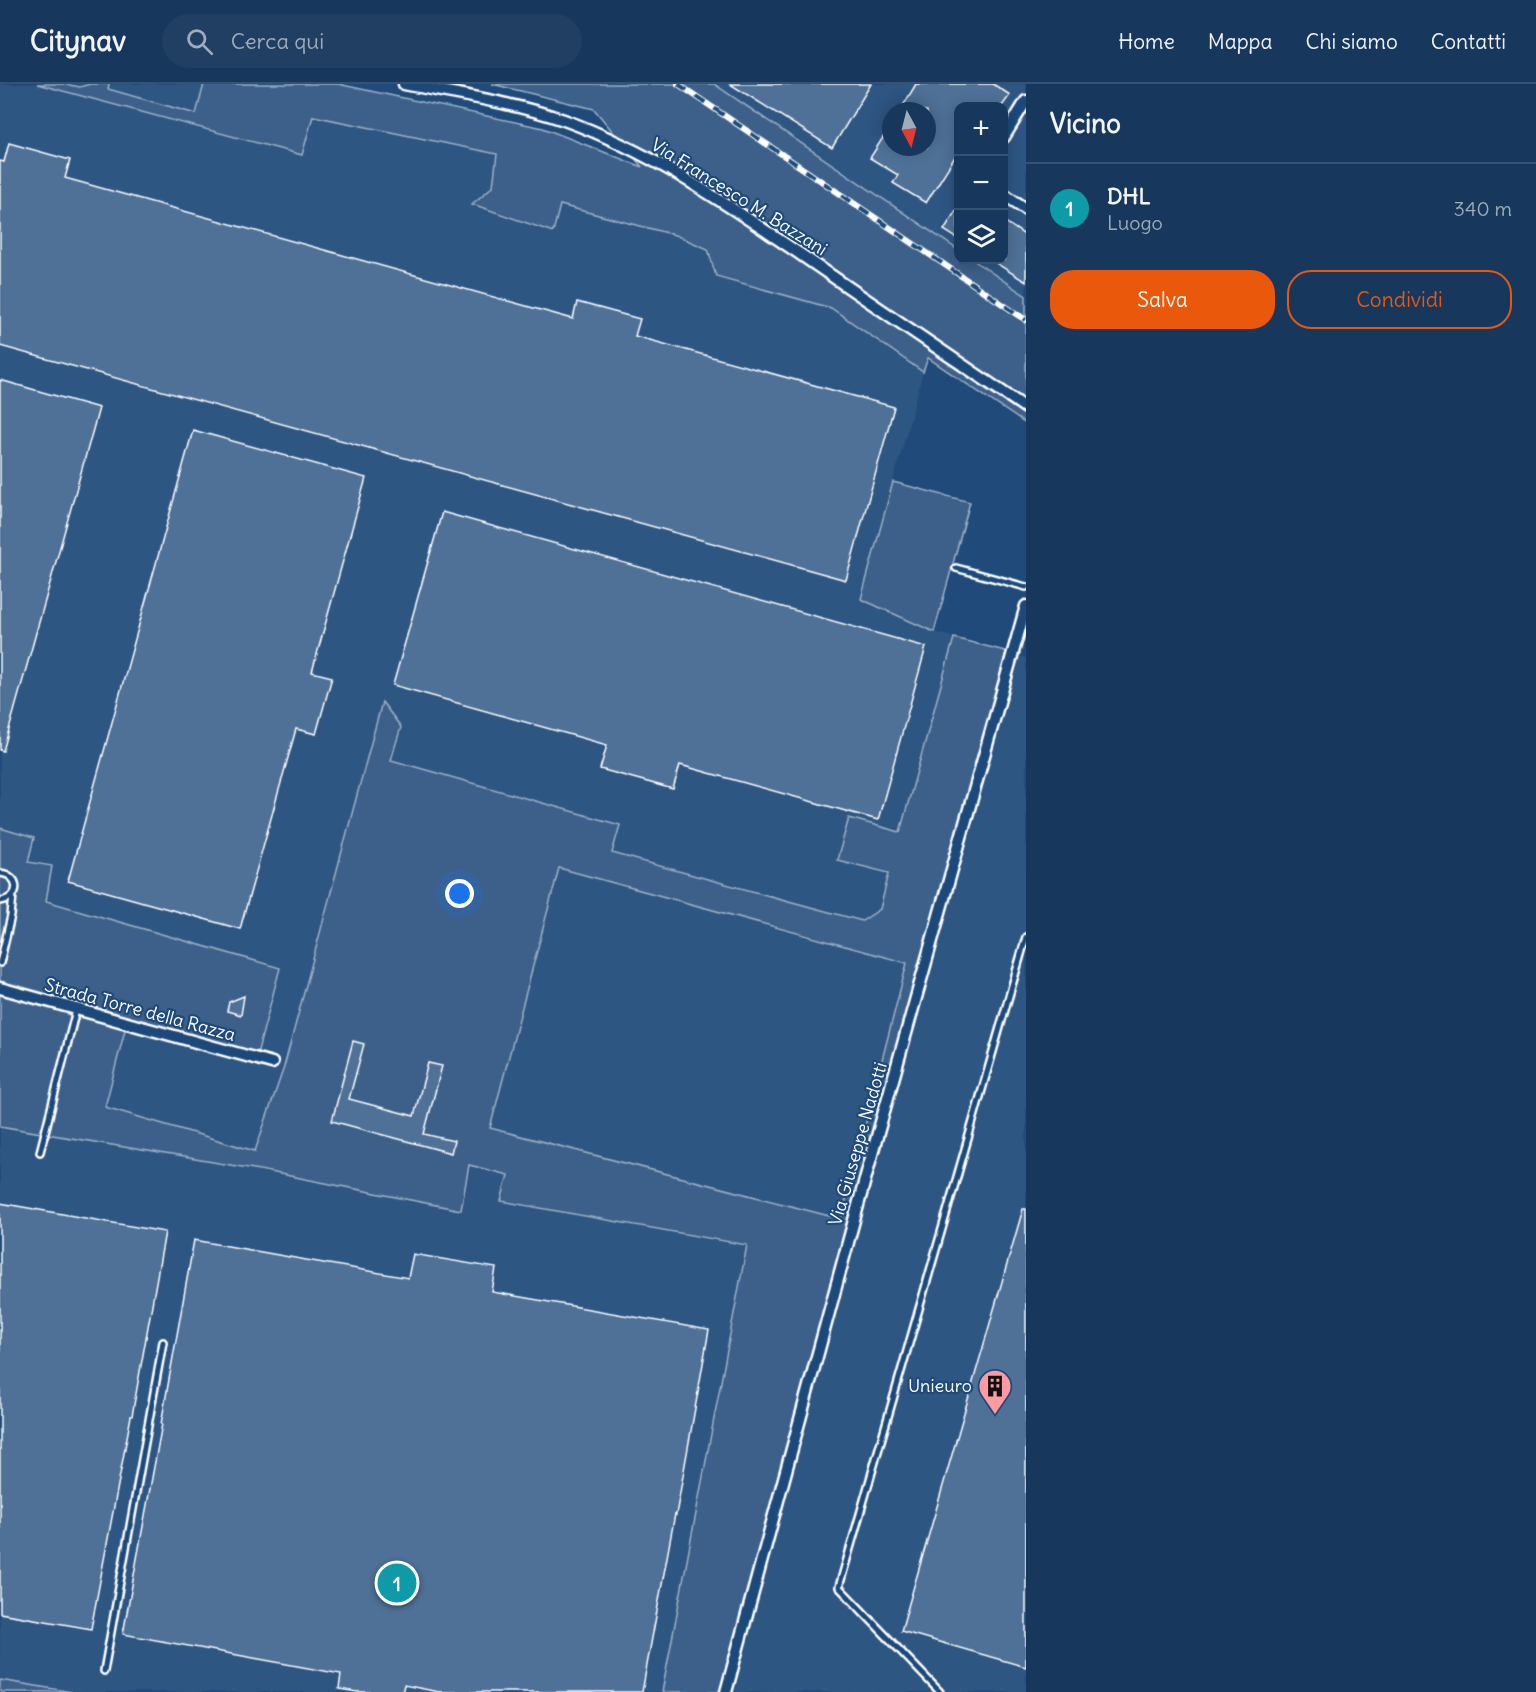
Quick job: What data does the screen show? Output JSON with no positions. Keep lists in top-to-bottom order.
{
  "streets": {
    "street": ["Via Francesco M. Bazzani", "Strada Torre della Razza", "Via Giuseppe Nadotti"]
  },
  "places": {
    "building": ["Unieuro"]
  },
  "north": "bottom",
  "page": {
    "header": "Citynav",
    "search": "Cerca qui",
    "nav": [
      "Home",
      "Mappa",
      "Chi siamo",
      "Contatti"
    ],
    "heading": "Vicino",
    "map_buttons": ["+", "−"],
    "list": [
      {
        "mark": "1",
        "name": "DHL",
        "note": "Luogo",
        "value": "340 m"
      }
    ],
    "buttons": ["Salva", "Condividi"],
    "pins": "1"
  }
}
